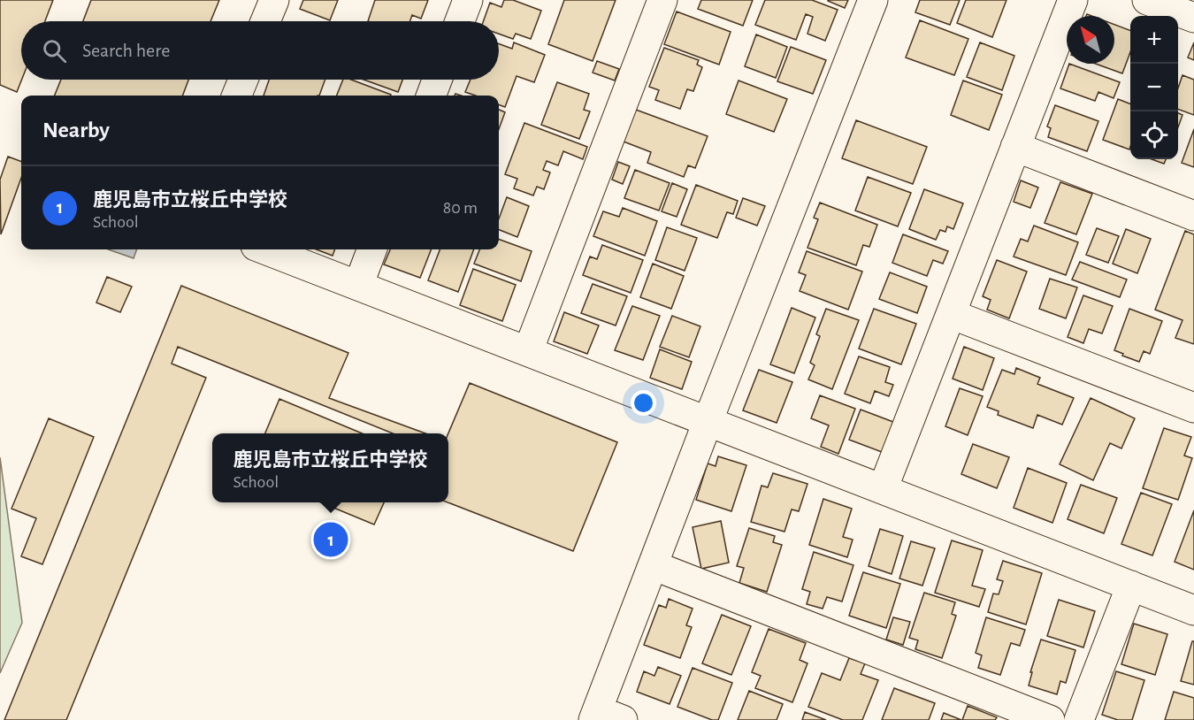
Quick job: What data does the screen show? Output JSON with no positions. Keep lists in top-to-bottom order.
{
  "north": "top left",
  "page": {
    "map_buttons": ["+", "−"],
    "search": "Search here",
    "heading": "Nearby",
    "list": [
      {
        "mark": "1",
        "name": "鹿児島市立桜丘中学校",
        "note": "School",
        "value": "80 m"
      }
    ],
    "popup": ["鹿児島市立桜丘中学校", "School"],
    "pins": "1"
  }
}
